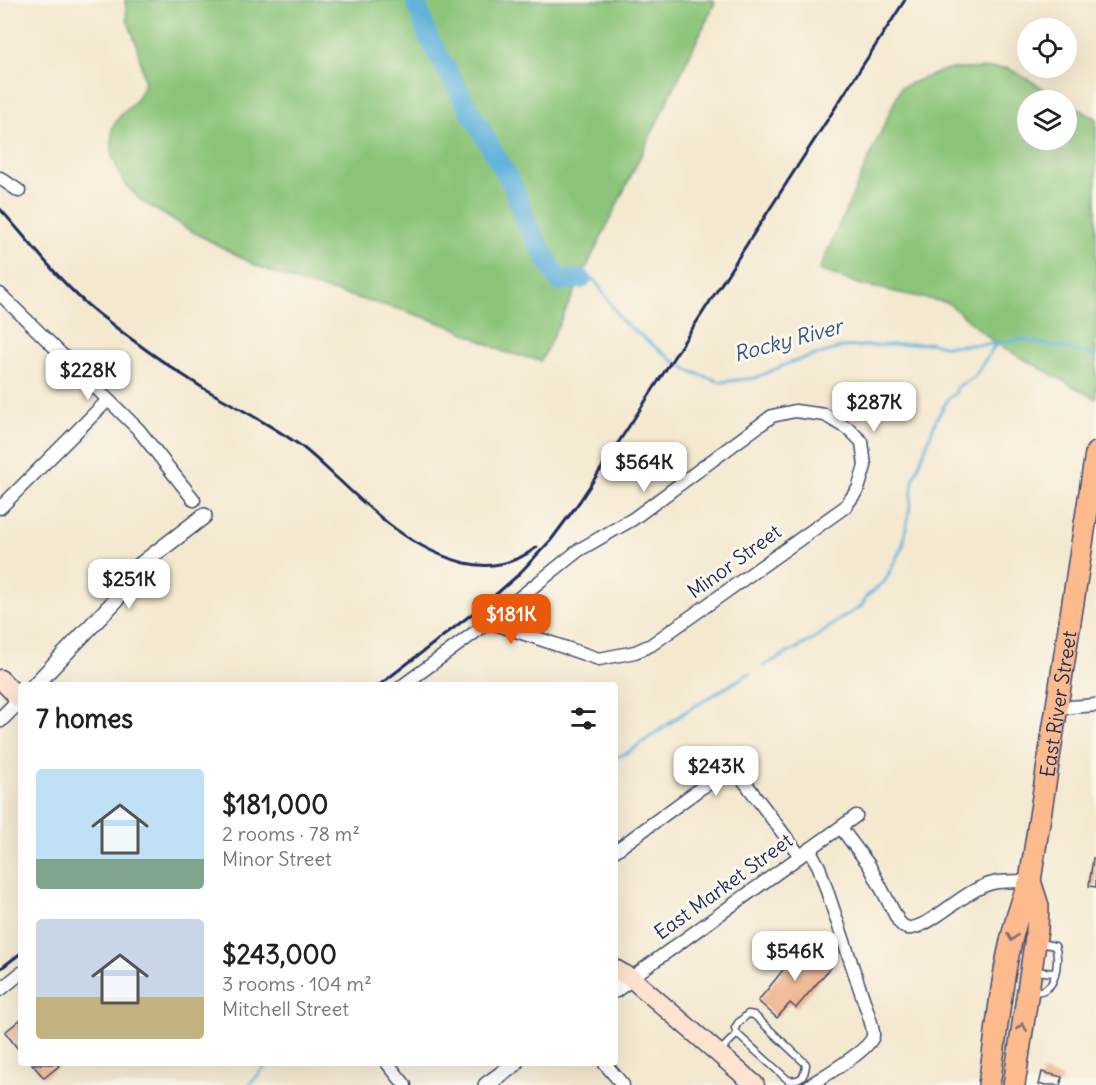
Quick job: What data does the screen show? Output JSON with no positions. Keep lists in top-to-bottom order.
{
  "streets": {
    "highway": ["East River Street"],
    "street": ["Minor Street", "East Market Street"]
  },
  "water": ["Rocky River"],
  "page": {
    "price": [
      "$228K",
      "$287K",
      "$564K",
      "$251K",
      "$181K",
      "$243K",
      "$546K"
    ],
    "heading": "7 homes",
    "list": [
      {
        "name": "$181,000",
        "note": "2 rooms · 78 m² · Minor Street"
      },
      {
        "name": "$243,000",
        "note": "3 rooms · 104 m² · Mitchell Street"
      }
    ]
  }
}
